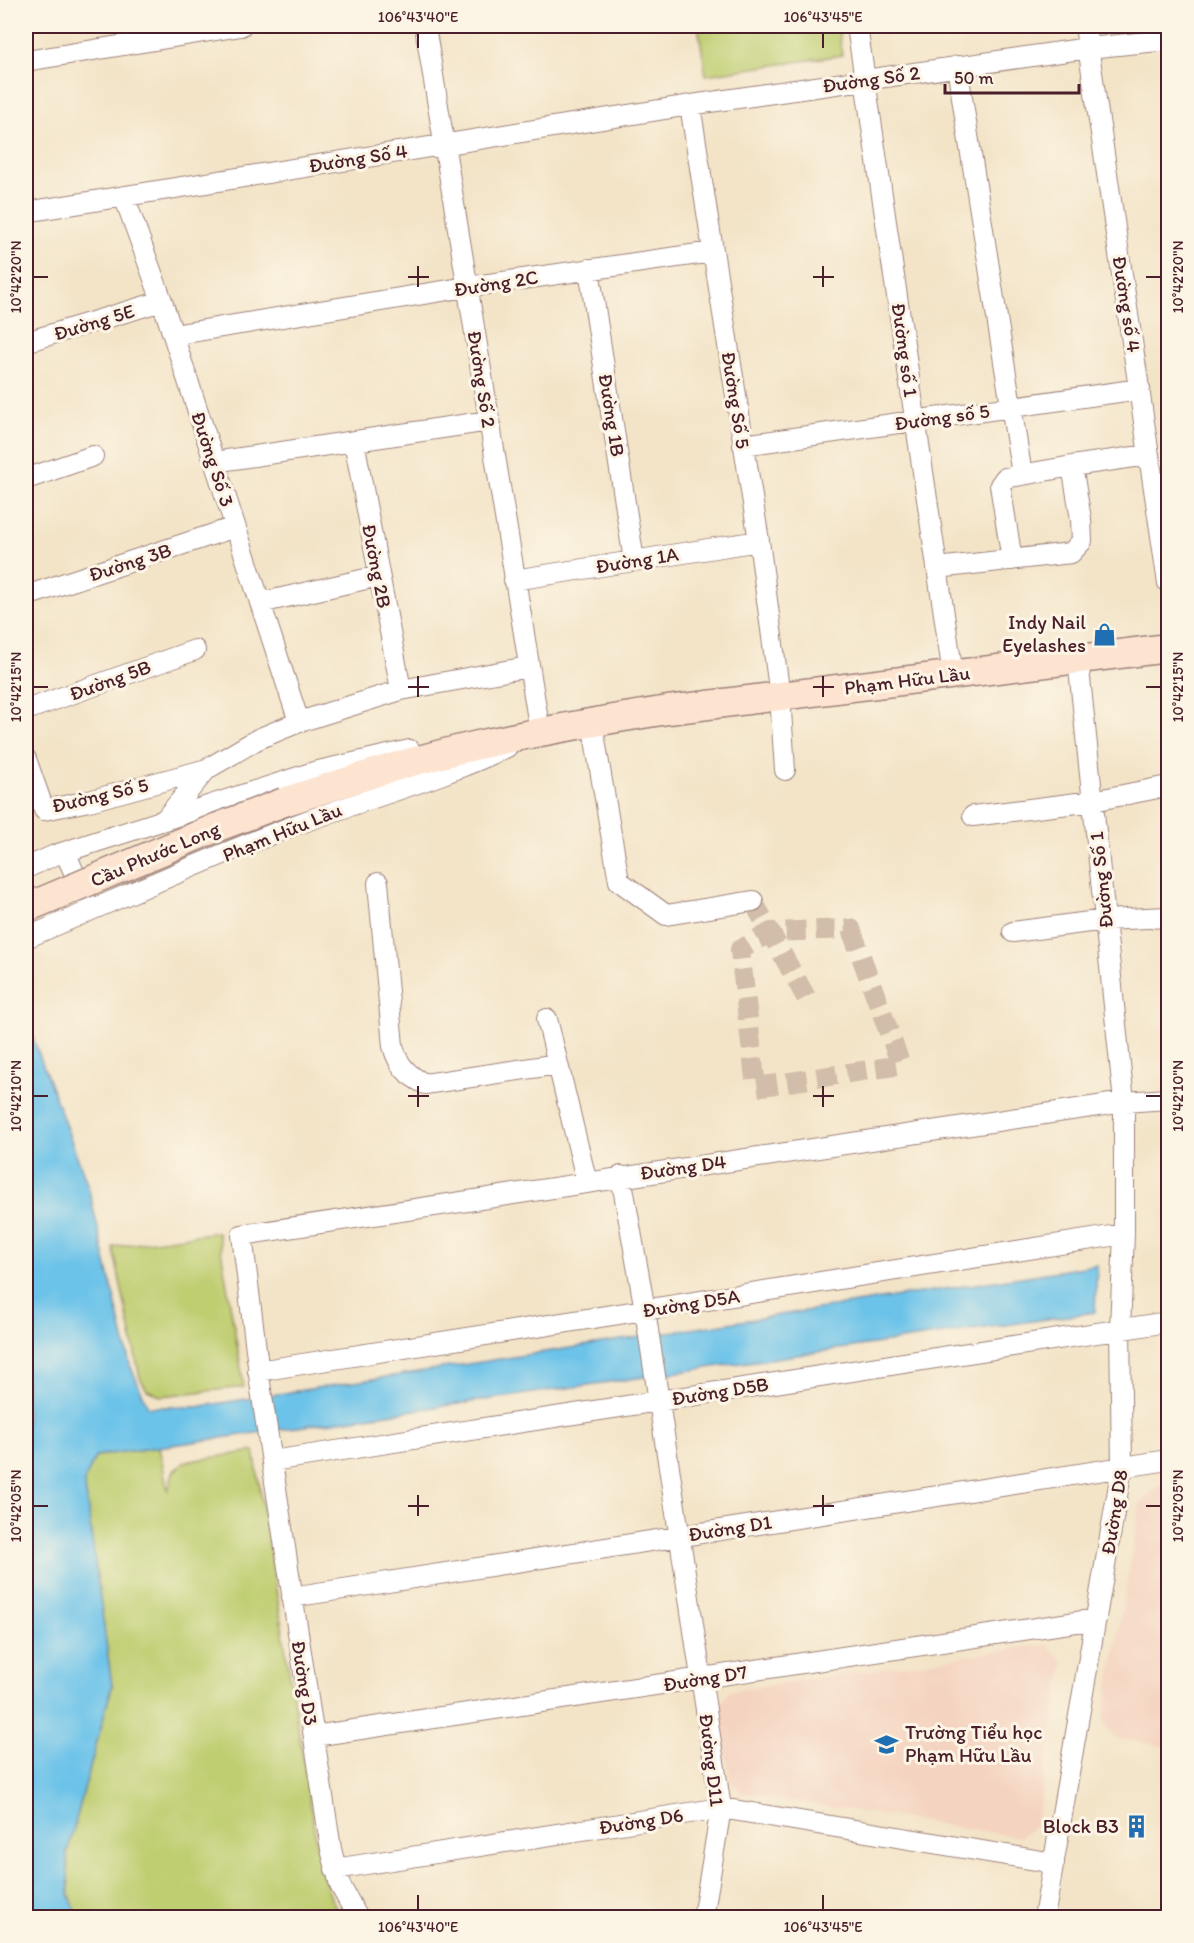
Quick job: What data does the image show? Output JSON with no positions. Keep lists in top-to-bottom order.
{
  "streets": {
    "main road": ["Phạm Hữu Lầu", "Cầu Phước Long"],
    "street": [
      "Đường Số 2",
      "Đường Số 4",
      "Đường 2C",
      "Đường số 4",
      "Đường 5E",
      "Đường số 1",
      "Đường Số 5",
      "Đường 1B",
      "Đường số 5",
      "Đường Số 3",
      "Đường 1A",
      "Đường 3B",
      "Đường 2B",
      "Đường 5B",
      "Đường Số 1",
      "Đường D4",
      "Đường D5A",
      "Đường D5B",
      "Đường D8",
      "Đường D1",
      "Đường D7",
      "Đường D3",
      "Đường D11",
      "Đường D6"
    ]
  },
  "crossings": [
    ["Đường Số 2", "Đường Số 4"],
    ["Đường Số 2", "Đường 2C"],
    ["Đường Số 2", "Đường số 4"],
    ["Đường Số 2", "Đường số 1"],
    ["Đường Số 2", "Đường Số 5"],
    ["Đường Số 2", "Đường 1A"],
    ["Đường Số 2", "Phạm Hữu Lầu"],
    ["Đường Số 4", "Đường Số 5"],
    ["Đường Số 4", "Đường Số 3"],
    ["Đường 2C", "Đường Số 5"],
    ["Đường 2C", "Đường 1B"],
    ["Đường 2C", "Đường Số 3"],
    ["Đường số 4", "Đường số 5"],
    ["Đường 5E", "Đường Số 3"],
    ["Đường số 1", "Đường số 5"],
    ["Đường số 1", "Phạm Hữu Lầu"],
    ["Đường Số 5", "Đường số 5"],
    ["Đường Số 5", "Đường 1A"],
    ["Đường Số 5", "Phạm Hữu Lầu"],
    ["Đường 1B", "Đường 1A"],
    ["Đường Số 3", "Đường 3B"],
    ["Phạm Hữu Lầu", "Cầu Phước Long"],
    ["Phạm Hữu Lầu", "Đường Số 1"],
    ["Đường Số 1", "Đường D4"],
    ["Đường Số 1", "Đường D8"],
    ["Đường D4", "Đường D5A"],
    ["Đường D4", "Đường D8"],
    ["Đường D4", "Đường D3"],
    ["Đường D4", "Đường D11"],
    ["Đường D5A", "Đường D8"],
    ["Đường D5A", "Đường D3"],
    ["Đường D5A", "Đường D11"],
    ["Đường D5B", "Đường D8"],
    ["Đường D5B", "Đường D3"],
    ["Đường D5B", "Đường D11"],
    ["Đường D8", "Đường D1"],
    ["Đường D8", "Đường D7"],
    ["Đường D8", "Đường D6"],
    ["Đường D1", "Đường D3"],
    ["Đường D1", "Đường D11"],
    ["Đường D7", "Đường D3"],
    ["Đường D7", "Đường D11"],
    ["Đường D3", "Đường D6"],
    ["Đường D11", "Đường D6"]
  ],
  "places": {
    "shop": ["Indy Nail Eyelashes"],
    "school or university": ["Trường Tiểu học Phạm Hữu Lầu"],
    "building": ["Block B3"]
  },
  "scale_bar": "50 m",
  "coordinates": [
    "106°43'40\"E",
    "106°43'45\"E",
    "10°42'20\"N",
    "10°42'15\"N",
    "10°42'10\"N",
    "10°42'05\"N"
  ]
}
